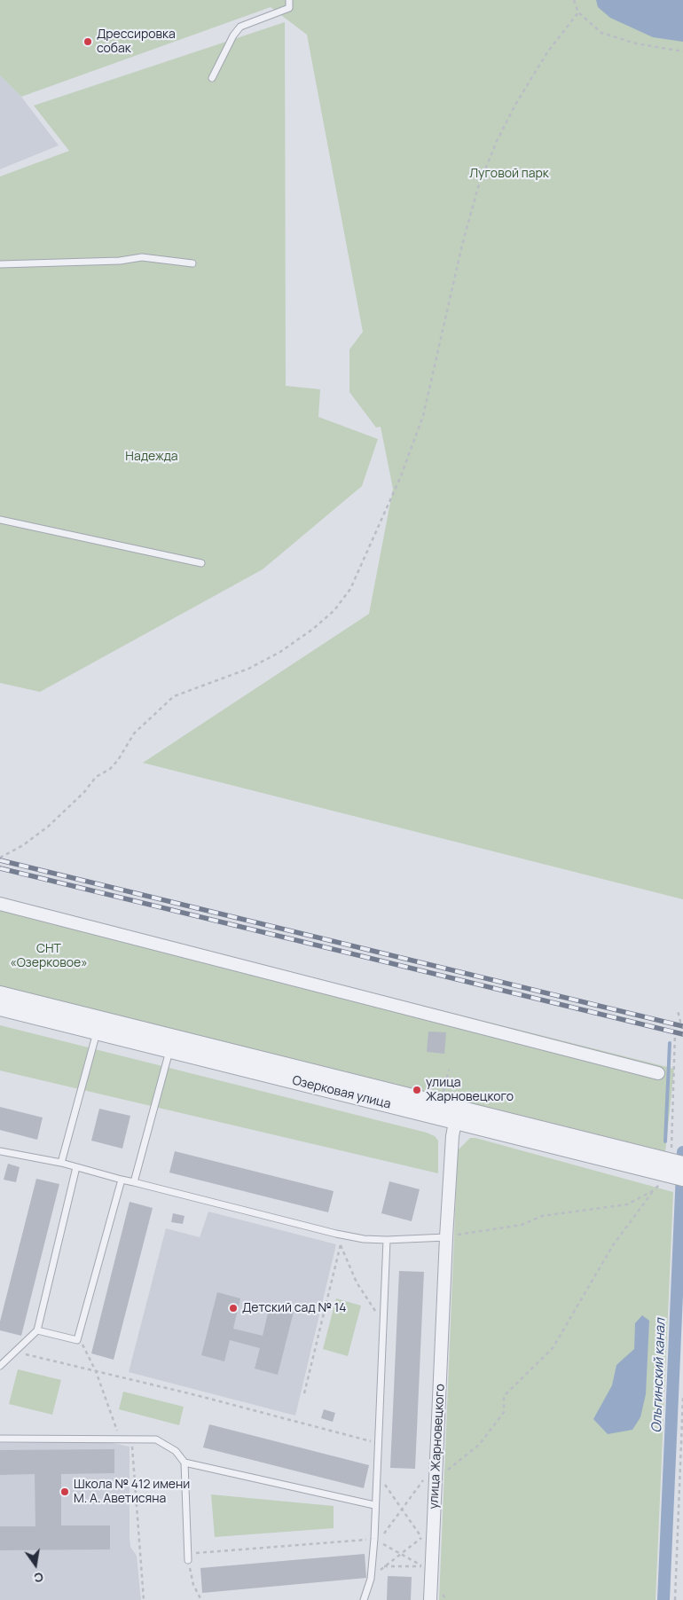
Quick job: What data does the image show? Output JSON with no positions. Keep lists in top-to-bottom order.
{
  "streets": {
    "street": ["Озерковая улица", "улица Жарновецкого"]
  },
  "crossings": [
    ["Озерковая улица", "улица Жарновецкого"]
  ],
  "water": ["Ольгинский канал"],
  "parks": ["Луговой парк", "Надежда", "СНТ «Озерковое»"],
  "places": [
    "Дрессировка собак",
    "улица Жарновецкого",
    "Детский сад № 14",
    "Школа № 412 имени М. А. Аветисяна"
  ],
  "north": "bottom"
}
